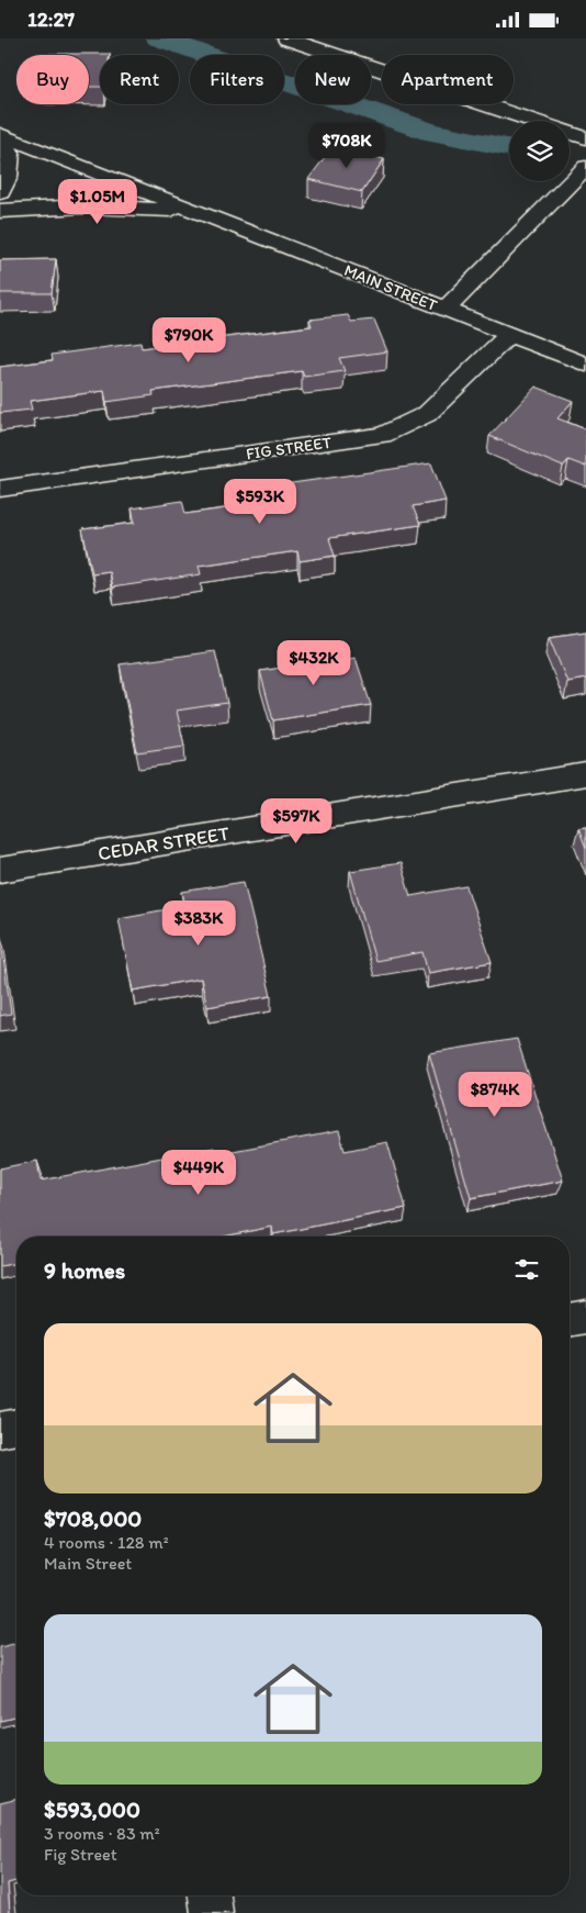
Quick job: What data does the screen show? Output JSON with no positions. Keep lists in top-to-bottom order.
{
  "streets": {
    "street": ["MAIN STREET", "FIG STREET", "CEDAR STREET"]
  },
  "crossings": [
    ["MAIN STREET", "FIG STREET"]
  ],
  "page": {
    "status": "12:27",
    "chip": [
      "Buy",
      "Rent",
      "Filters",
      "New",
      "Apartment"
    ],
    "price": [
      "$708K",
      "$1.05M",
      "$790K",
      "$593K",
      "$432K",
      "$597K",
      "$383K",
      "$874K",
      "$449K"
    ],
    "heading": "9 homes",
    "list": [
      {
        "name": "$708,000",
        "note": "4 rooms · 128 m² · Main Street"
      },
      {
        "name": "$593,000",
        "note": "3 rooms · 83 m² · Fig Street"
      }
    ]
  }
}
